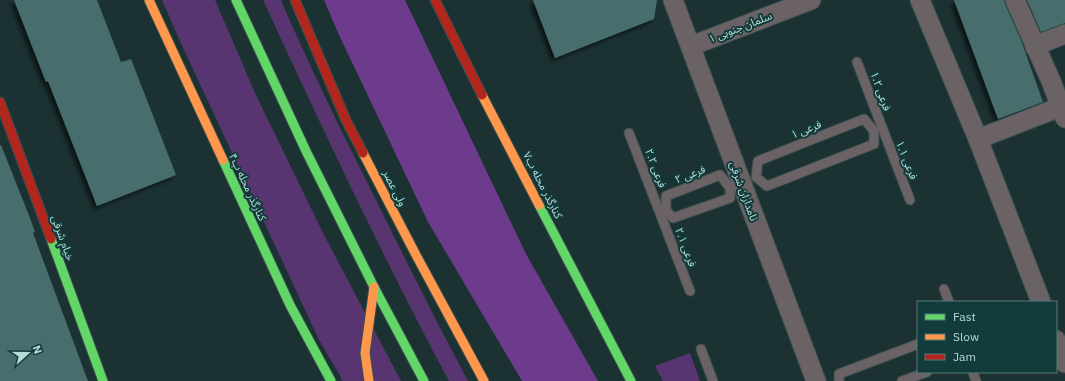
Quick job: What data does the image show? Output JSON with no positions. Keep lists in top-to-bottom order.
{
  "streets": {
    "street": [
      "سلمان جنوبی ۱",
      "کنارگذر محله ب۷",
      "کنارگذر محله ب۴",
      "ولی عصر",
      "نامداران شرقی",
      "خیام شرقی"
    ],
    "lane": [
      "فرعی ۱.۲",
      "فرعی ۱",
      "فرعی ۱.۱",
      "فرعی ۲.۲",
      "فرعی ۲",
      "فرعی ۲.۱"
    ]
  },
  "crossings": [
    ["سلمان جنوبی ۱", "نامداران شرقی"],
    ["فرعی ۱.۲", "فرعی ۱"],
    ["فرعی ۱.۲", "فرعی ۱.۱"],
    ["فرعی ۱", "فرعی ۱.۱"],
    ["فرعی ۱", "فرعی ۲"],
    ["فرعی ۱", "نامداران شرقی"],
    ["فرعی ۲.۲", "فرعی ۲"],
    ["فرعی ۲.۲", "فرعی ۲.۱"],
    ["فرعی ۲", "نامداران شرقی"],
    ["فرعی ۲", "فرعی ۲.۱"]
  ],
  "legend": ["Fast", "Slow", "Jam"],
  "north": "right"
}
